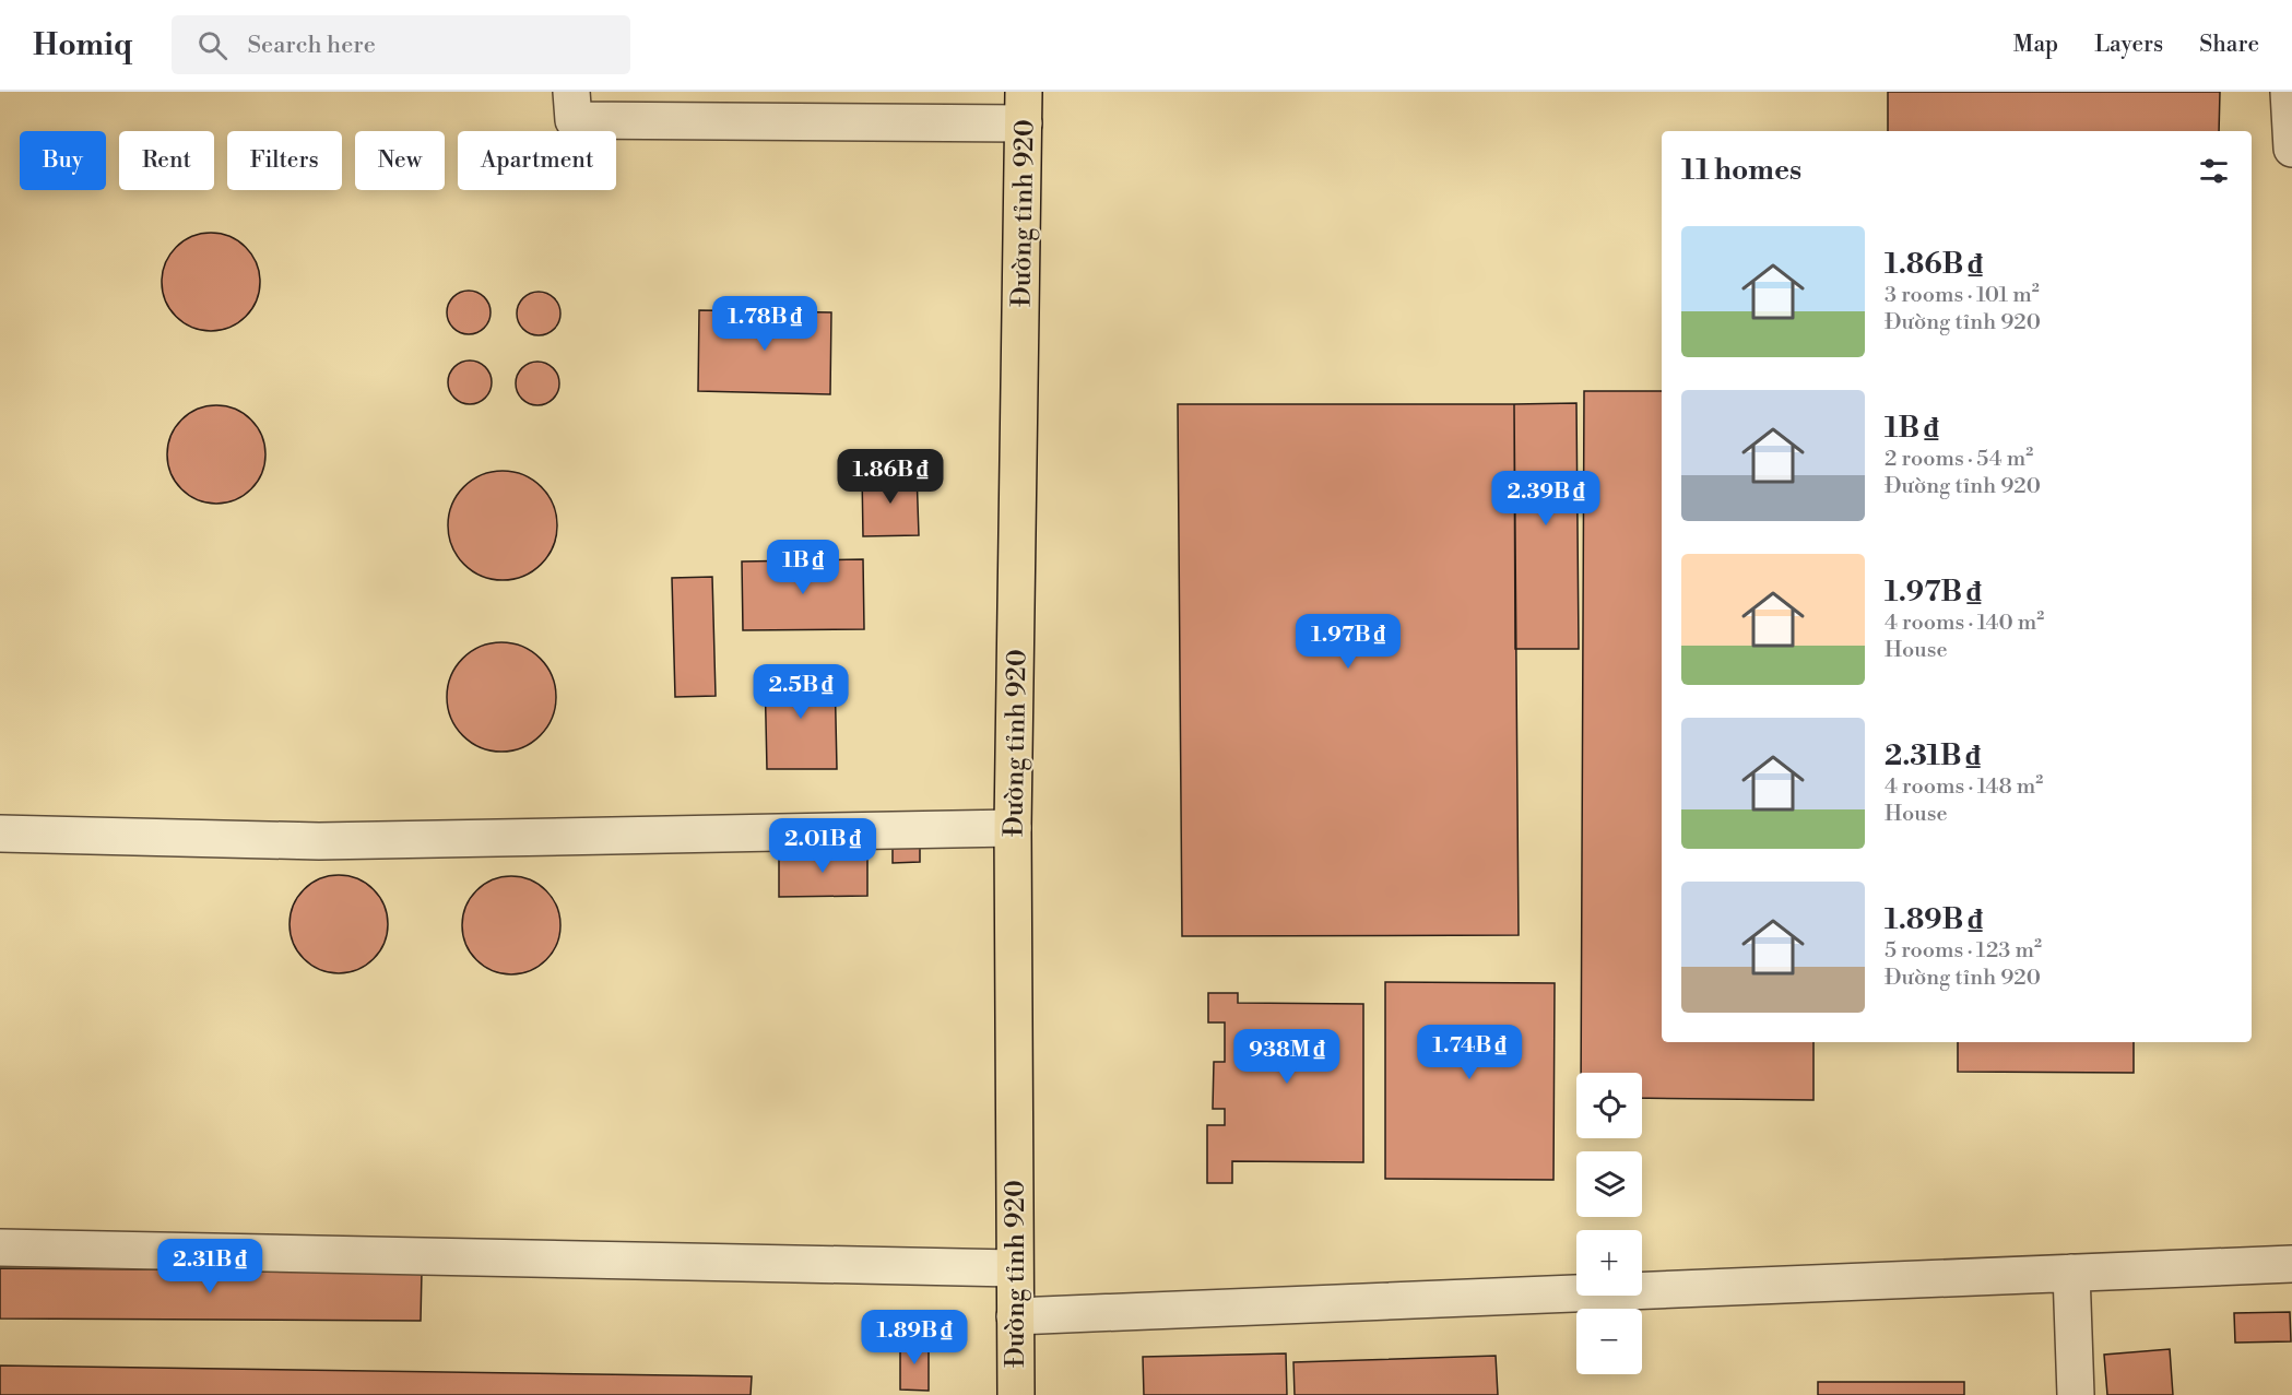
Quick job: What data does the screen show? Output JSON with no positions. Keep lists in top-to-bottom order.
{
  "streets": {
    "main road": ["Đường tỉnh 920"]
  },
  "page": {
    "header": "Homiq",
    "search": "Search here",
    "nav": ["Map", "Layers", "Share"],
    "chip": [
      "Buy",
      "Rent",
      "Filters",
      "New",
      "Apartment"
    ],
    "heading": "11 homes",
    "list": [
      {
        "name": "1.86B ₫",
        "note": "3 rooms · 101 m² · Đường tỉnh 920"
      },
      {
        "name": "1B ₫",
        "note": "2 rooms · 54 m² · Đường tỉnh 920"
      },
      {
        "name": "1.97B ₫",
        "note": "4 rooms · 140 m² · House"
      },
      {
        "name": "2.31B ₫",
        "note": "4 rooms · 148 m² · House"
      },
      {
        "name": "1.89B ₫",
        "note": "5 rooms · 123 m² · Đường tỉnh 920"
      }
    ],
    "price": [
      "1.78B ₫",
      "1.86B ₫",
      "2.39B ₫",
      "1B ₫",
      "1.97B ₫",
      "2.5B ₫",
      "2.01B ₫",
      "1.74B ₫",
      "938M ₫",
      "2.31B ₫",
      "1.89B ₫"
    ],
    "map_buttons": ["+", "−"]
  }
}
